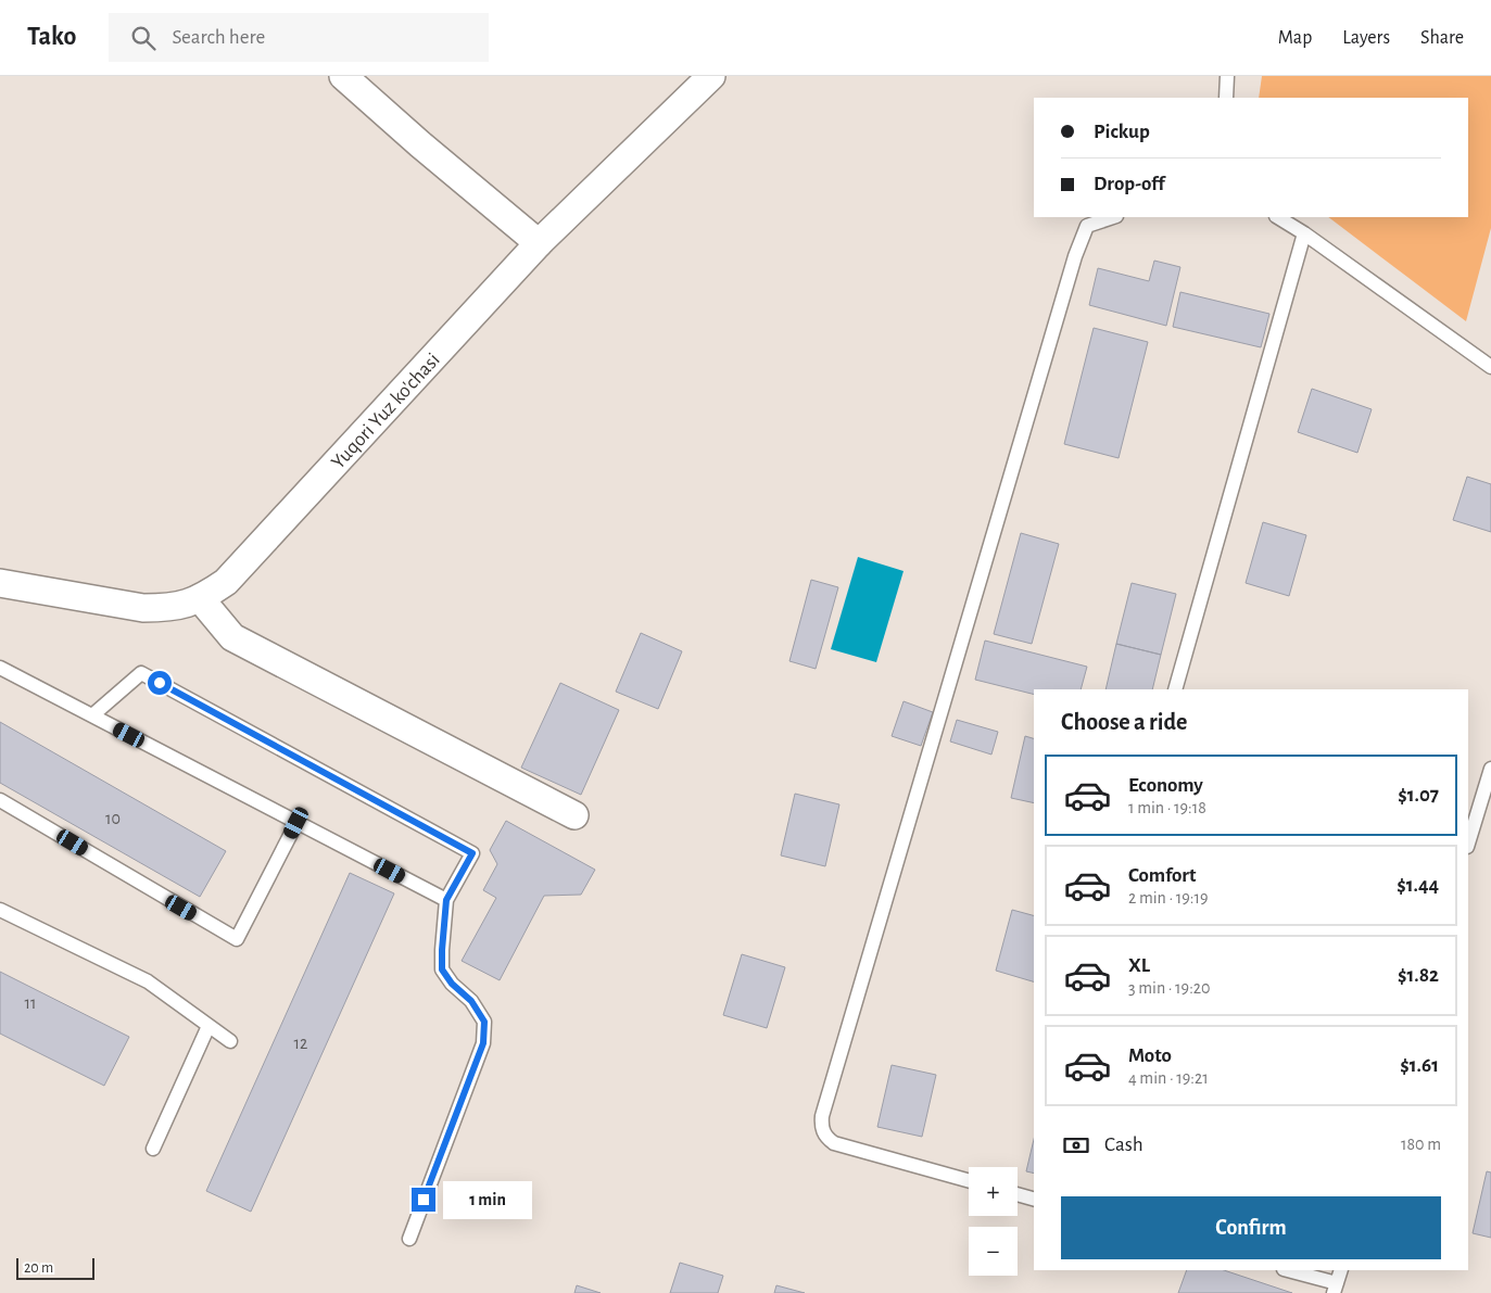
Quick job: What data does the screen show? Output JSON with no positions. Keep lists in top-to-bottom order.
{
  "streets": {
    "street": ["Yuqori Yuz ko'chasi"]
  },
  "house_numbers": ["10", "11", "12"],
  "scale_bar": "20 m",
  "page": {
    "header": "Tako",
    "search": "Search here",
    "nav": ["Map", "Layers", "Share"],
    "banner": ["Pickup", "Drop-off"],
    "heading": "Choose a ride",
    "list": [
      {
        "name": "Economy",
        "note": "1 min · 19:18",
        "value": "$1.07"
      },
      {
        "name": "Comfort",
        "note": "2 min · 19:19",
        "value": "$1.44"
      },
      {
        "name": "XL",
        "note": "3 min · 19:20",
        "value": "$1.82"
      },
      {
        "name": "Moto",
        "note": "4 min · 19:21",
        "value": "$1.61"
      }
    ],
    "pay": ["Cash", "180 m"],
    "map_buttons": ["+", "−"],
    "bubble": "1 min",
    "buttons": "Confirm",
    "scale": "20 m"
  }
}
